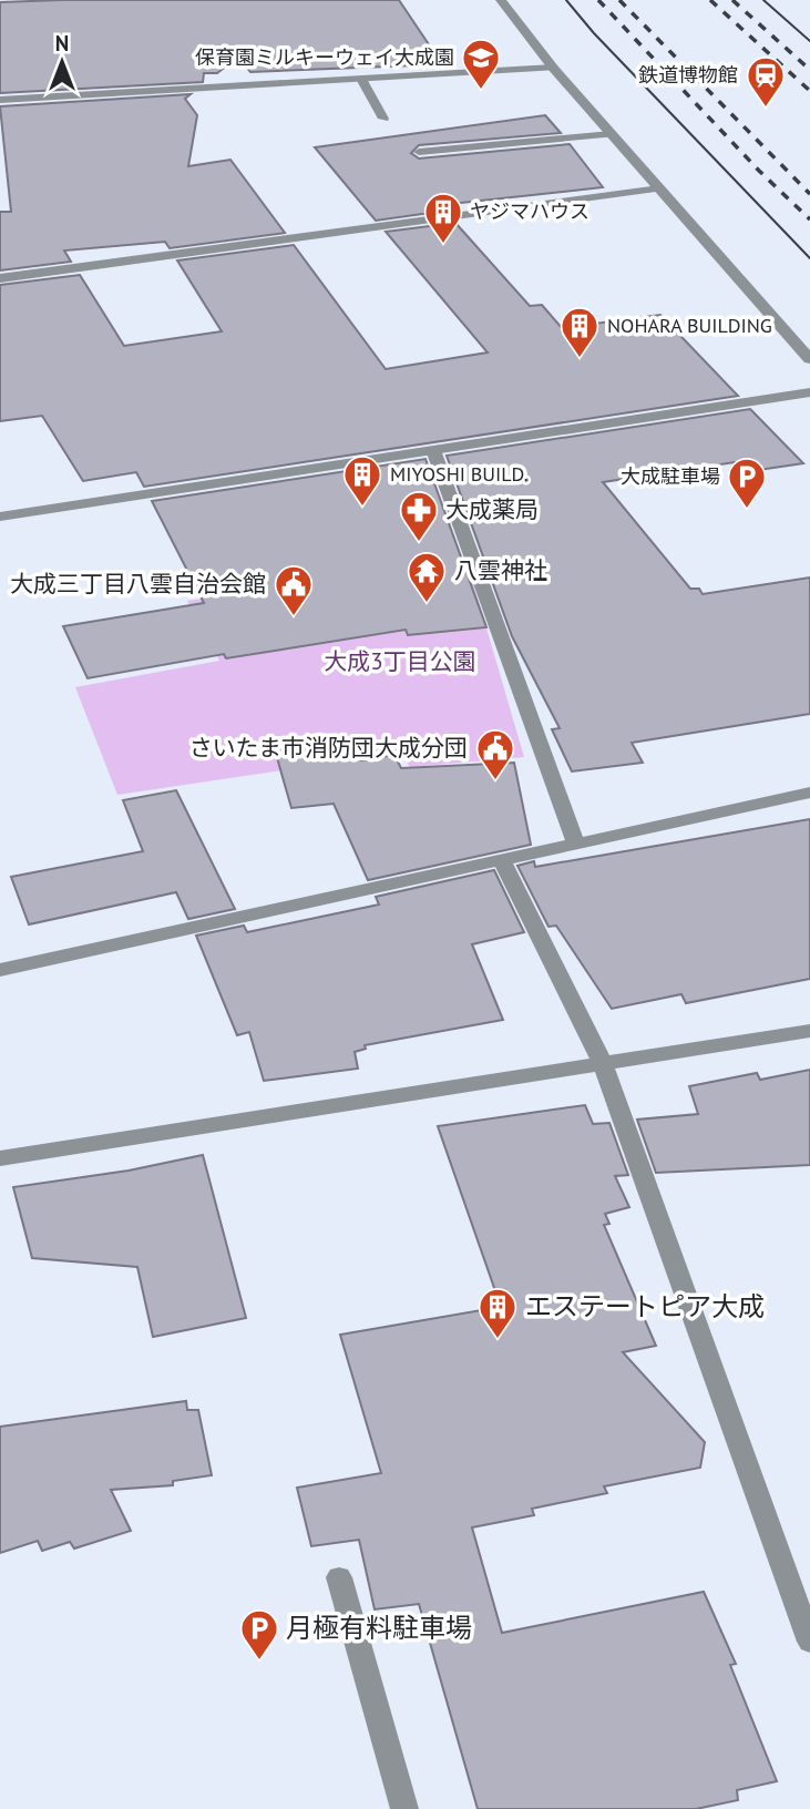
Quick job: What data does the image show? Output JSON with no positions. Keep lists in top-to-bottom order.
{
  "parks": ["大成3丁目公園"],
  "places": {
    "school or university": ["保育園ミルキーウェイ大成園"],
    "station": ["鉄道博物館"],
    "building": [
      "ヤジマハウス",
      "NOHARA BUILDING",
      "MIYOSHI BUILD.",
      "エステートピア大成"
    ],
    "parking": ["大成駐車場", "月極有料駐車場"],
    "pharmacy": ["大成薬局"],
    "temple": ["八雲神社"],
    "public building": ["大成三丁目八雲自治会館", "さいたま市消防団大成分団"]
  },
  "north": "top"
}
